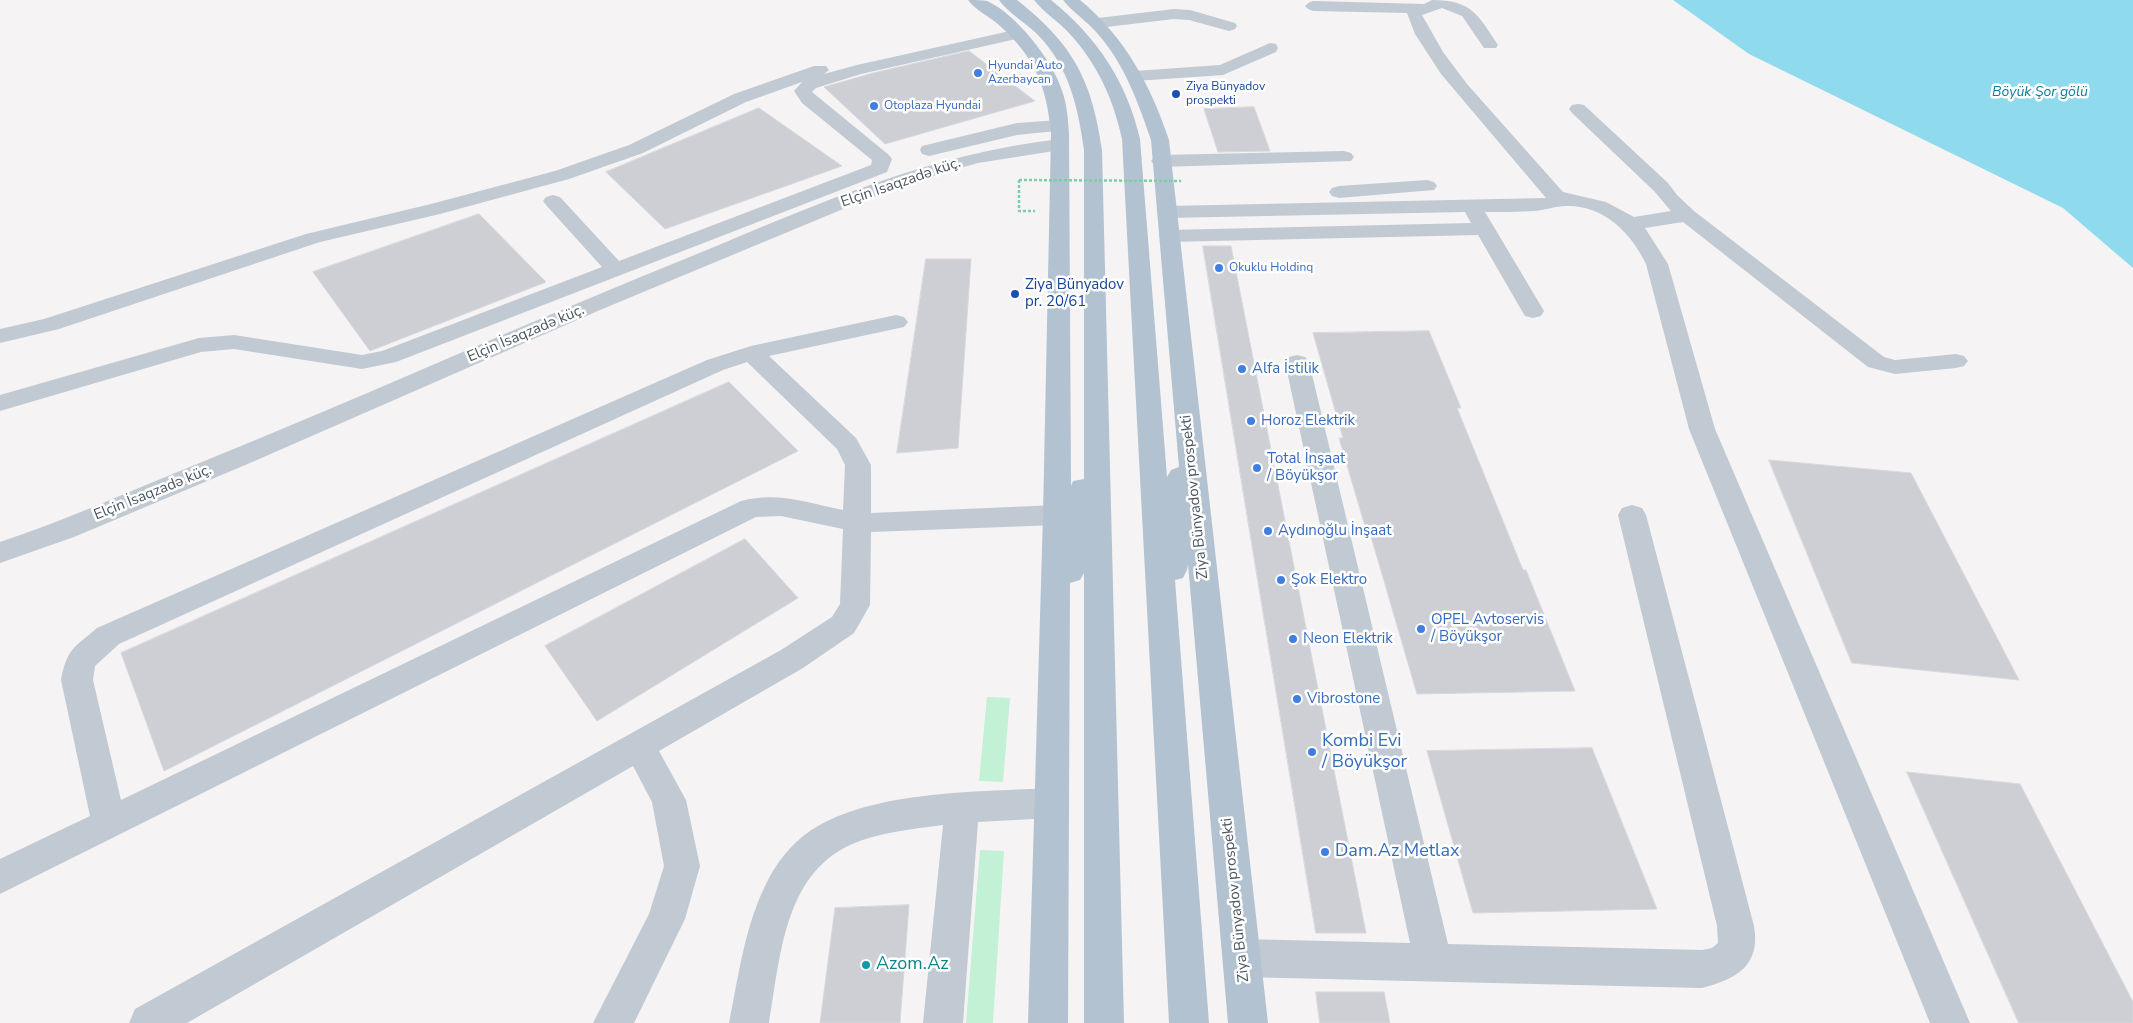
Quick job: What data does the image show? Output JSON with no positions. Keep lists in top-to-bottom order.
{
  "streets": {
    "main road": ["Ziya Bünyadov prospekti"],
    "street": ["Elçin İsaqzadə küç."]
  },
  "water": ["Böyük Şor gölü"],
  "places": [
    "Hyundai Auto Azerbaycan",
    "Ziya Bünyadov prospekti",
    "Otoplaza Hyundai",
    "Okuklu Holdinq",
    "Ziya Bünyadov pr. 20/61",
    "Alfa İstilik",
    "Horoz Elektrik",
    "Total İnşaat / Böyükşor",
    "Aydınoğlu İnşaat",
    "Şok Elektro",
    "OPEL Avtoservis / Böyükşor",
    "Neon Elektrik",
    "Vibrostone",
    "Kombi Evi / Böyükşor",
    "Dam.Az Metlax",
    "Azom.Az"
  ]
}
